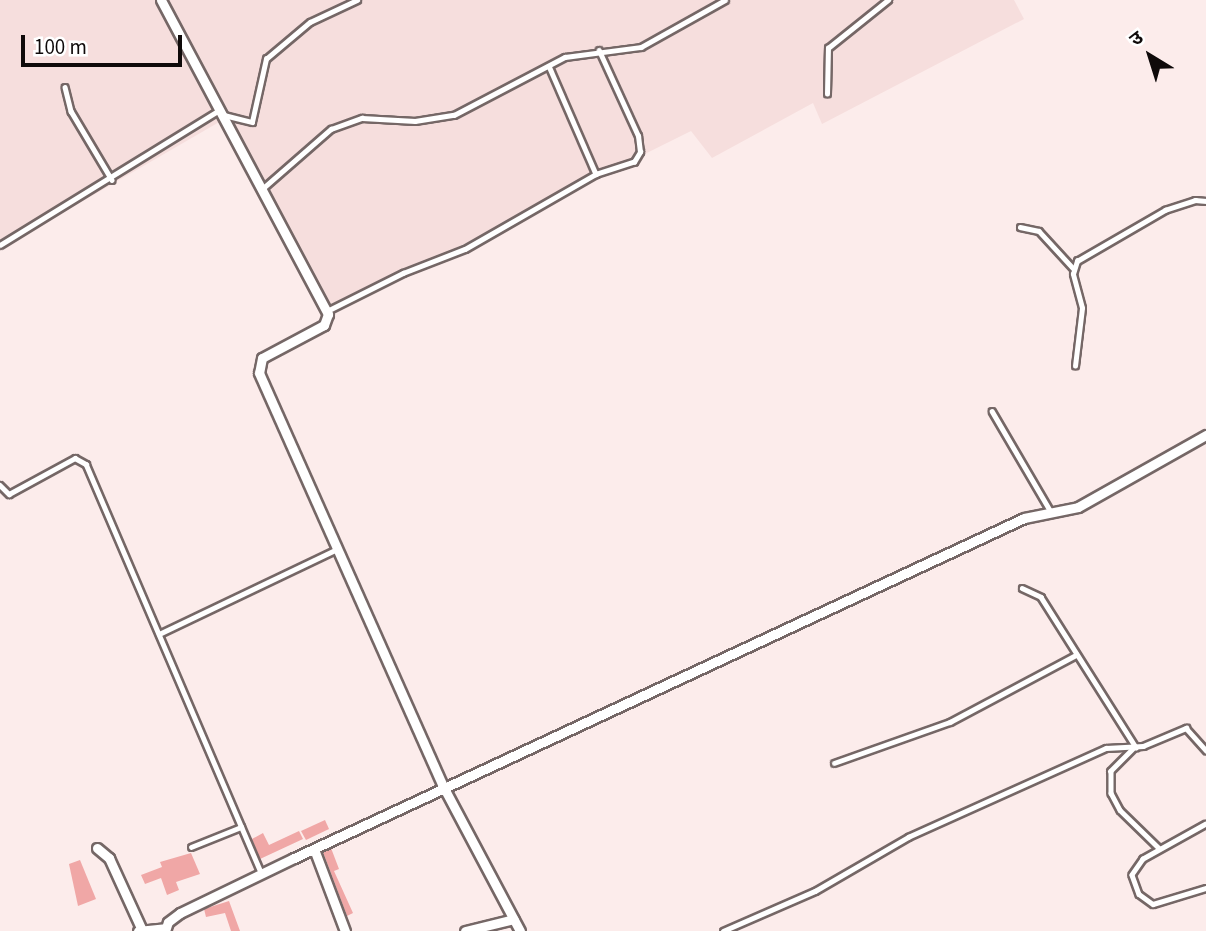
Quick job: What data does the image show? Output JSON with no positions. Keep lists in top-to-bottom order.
{
  "scale_bar": "100 m",
  "north": "top left"
}
